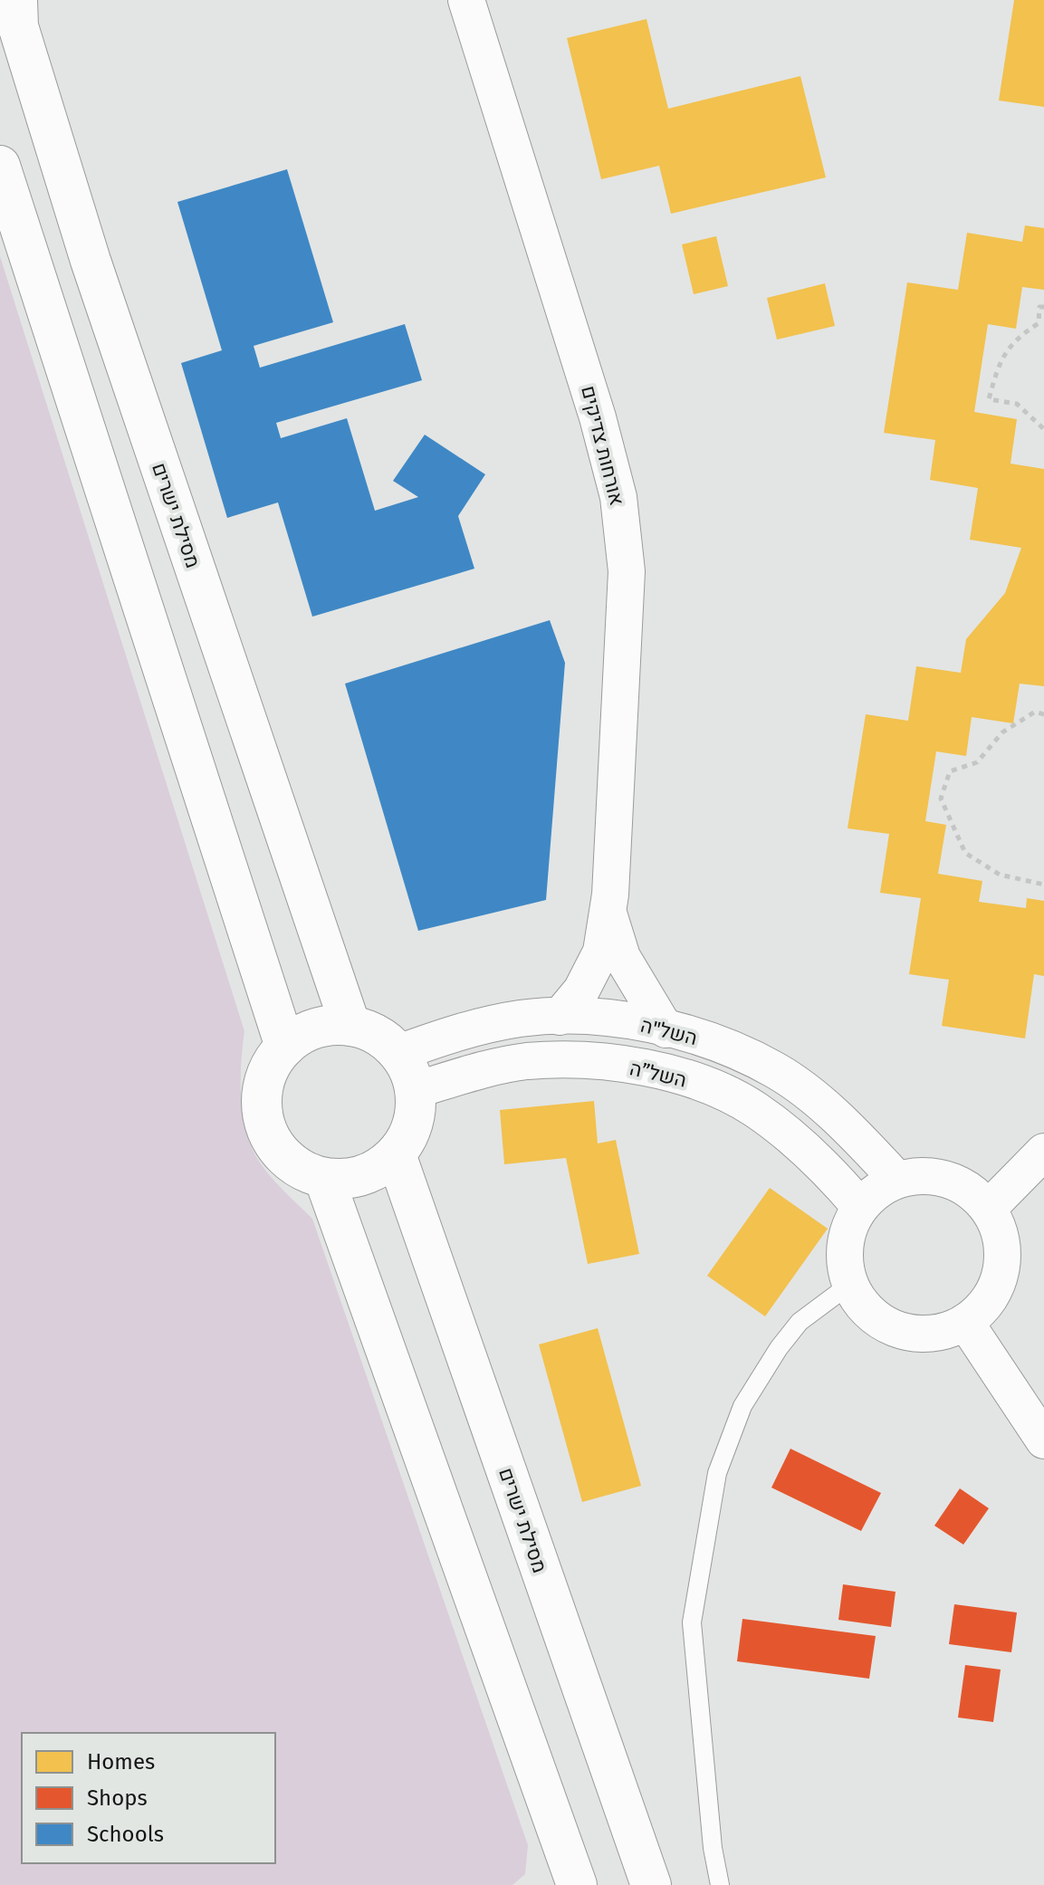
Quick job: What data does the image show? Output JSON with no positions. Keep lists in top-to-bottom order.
{
  "streets": {
    "street": [
      "אורחות צדיקים",
      "מסילת ישרים",
      "השל\"ה",
      "השל”ה"
    ]
  },
  "crossings": [
    ["מסילת ישרים", "השל\"ה"],
    ["מסילת ישרים", "השל”ה"],
    ["השל\"ה", "השל”ה"]
  ],
  "legend": ["Homes", "Shops", "Schools"]
}
